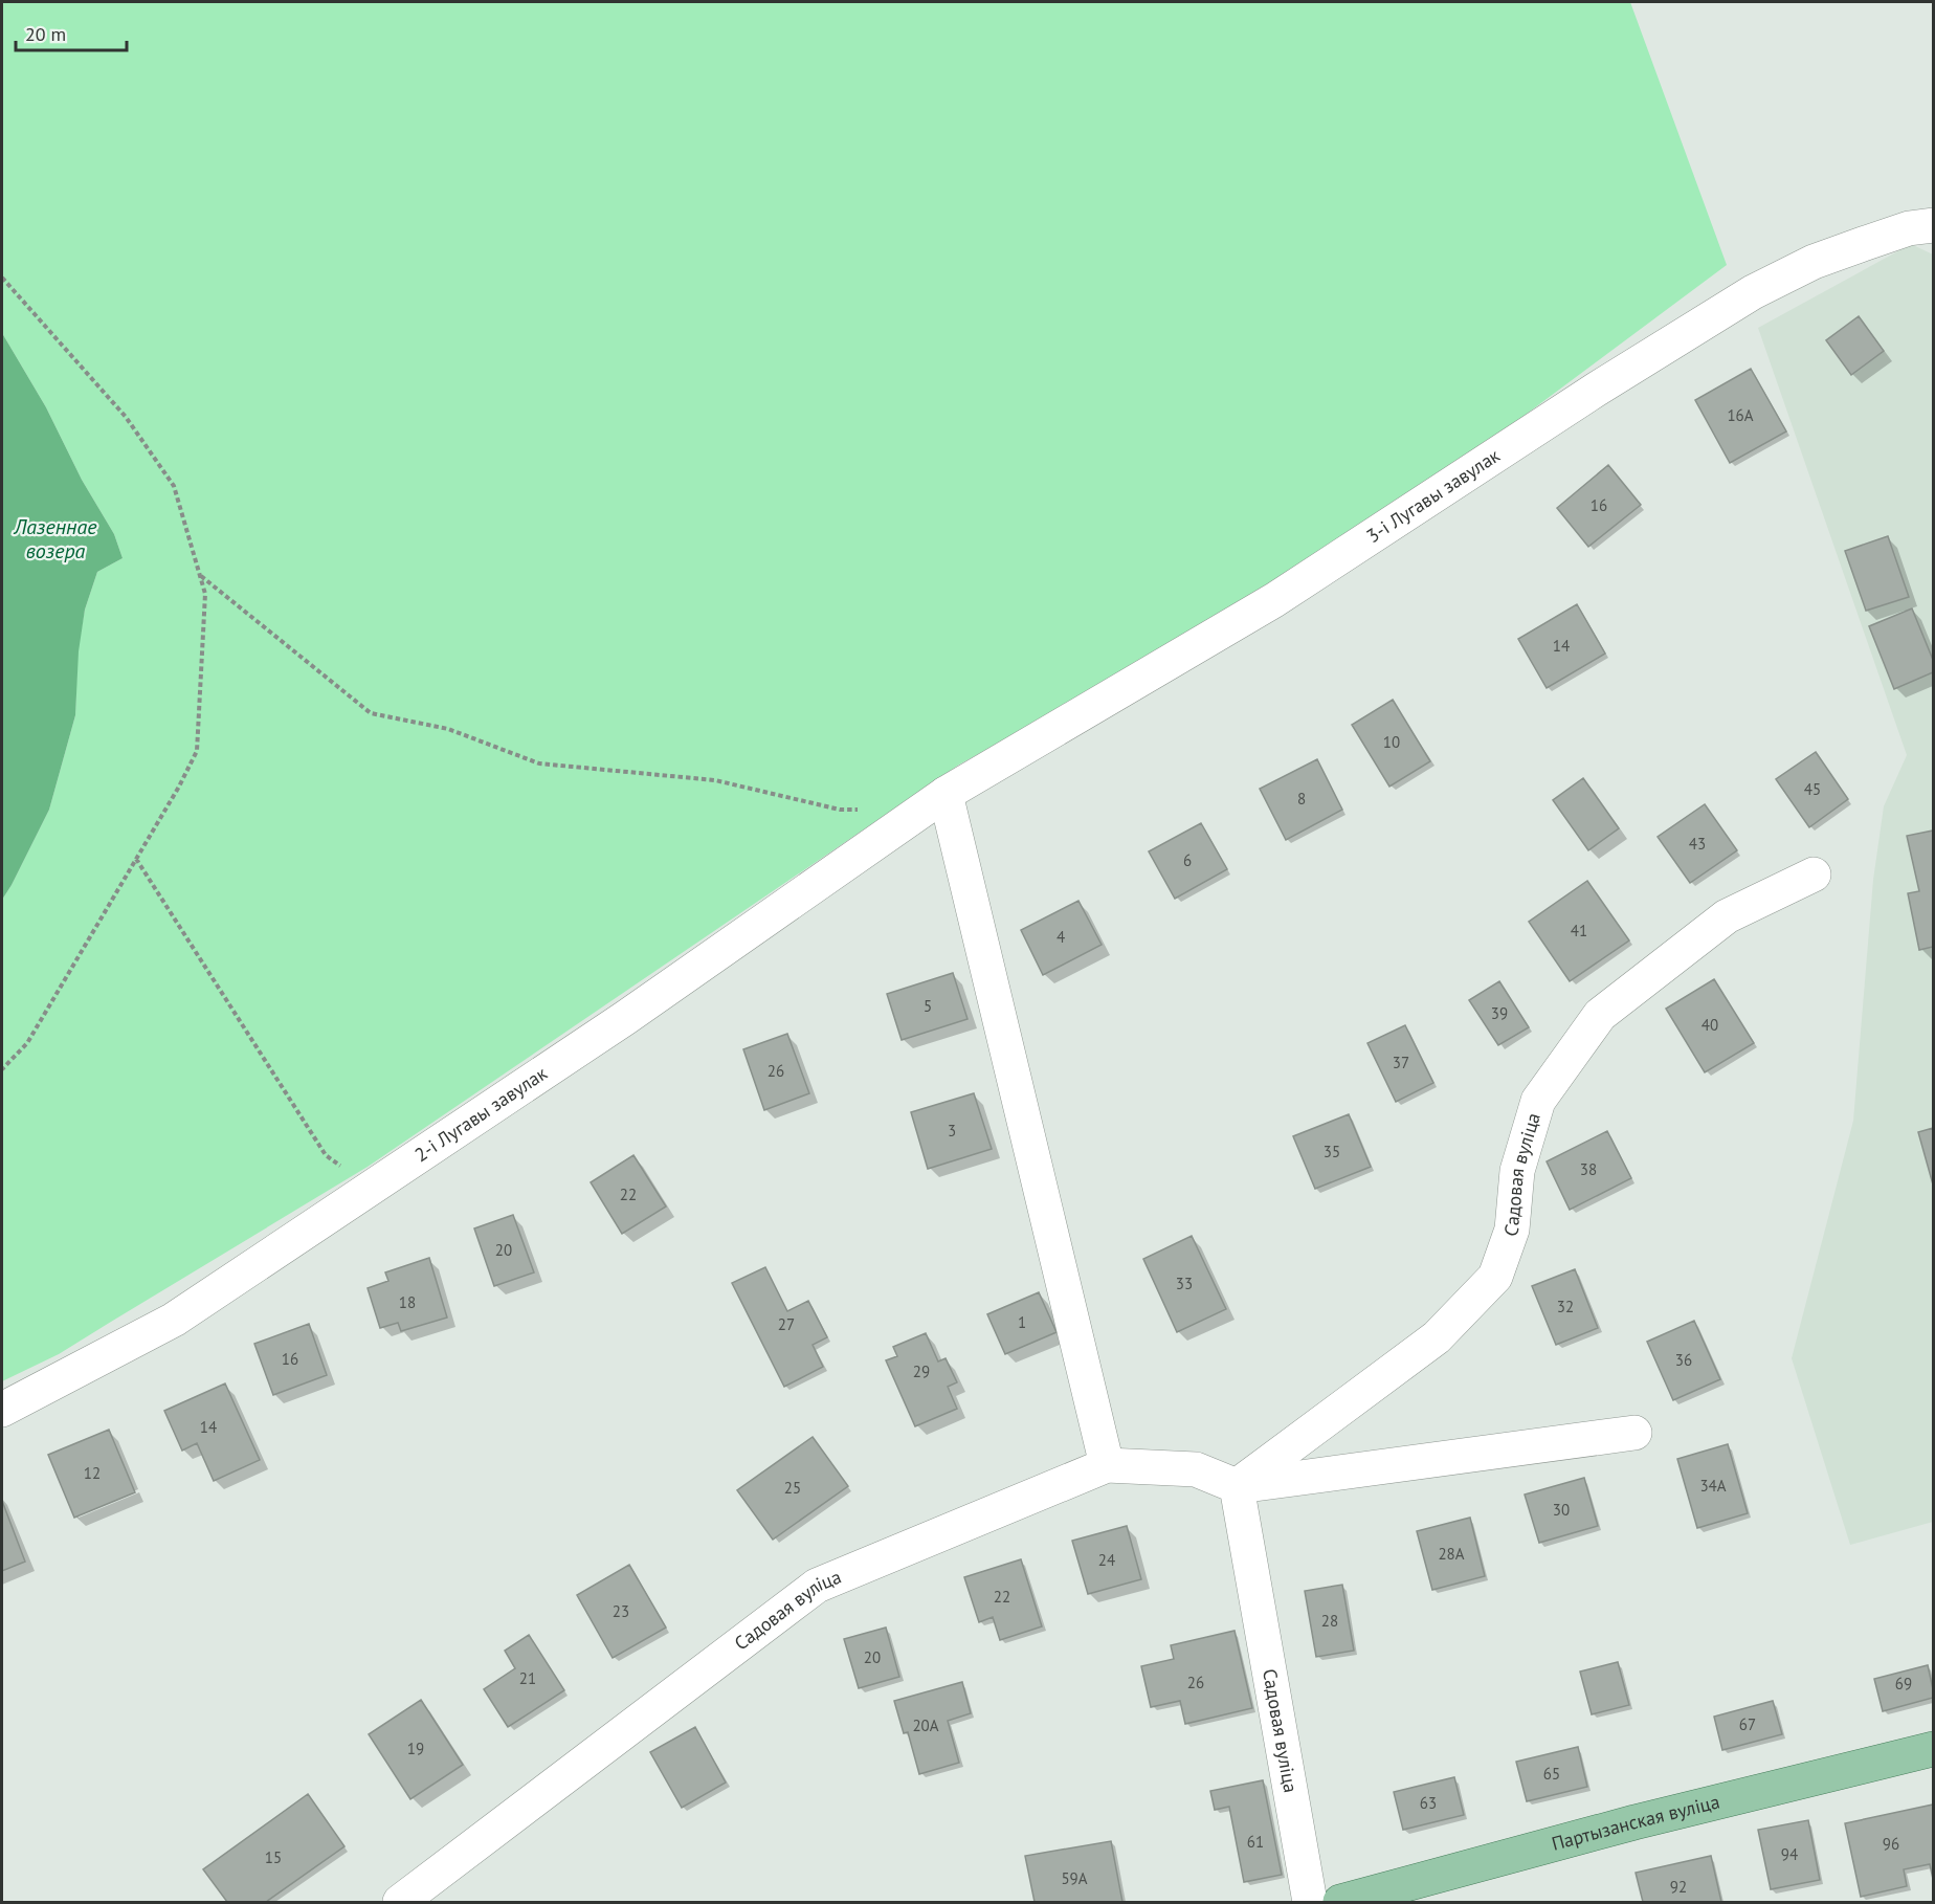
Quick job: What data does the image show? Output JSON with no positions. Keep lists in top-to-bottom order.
{
  "streets": {
    "main road": ["Партызанская вуліца"],
    "street": ["3-і Лугавы завулак", "2-і Лугавы завулак", "Садовая вуліца"]
  },
  "crossings": [
    ["3-і Лугавы завулак", "2-і Лугавы завулак"]
  ],
  "water": ["Лазеннае возера"],
  "house_numbers": [
    "16А",
    "16",
    "14",
    "10",
    "45",
    "8",
    "43",
    "6",
    "41",
    "4",
    "5",
    "39",
    "40",
    "37",
    "26",
    "3",
    "35",
    "38",
    "22",
    "20",
    "33",
    "18",
    "32",
    "1",
    "27",
    "16",
    "36",
    "29",
    "14",
    "12",
    "34А",
    "25",
    "30",
    "28А",
    "24",
    "22",
    "23",
    "28",
    "20",
    "21",
    "26",
    "69",
    "67",
    "20А",
    "19",
    "65",
    "63",
    "61",
    "96",
    "94",
    "15",
    "59А",
    "92"
  ],
  "scale_bar": "20 m"
}
